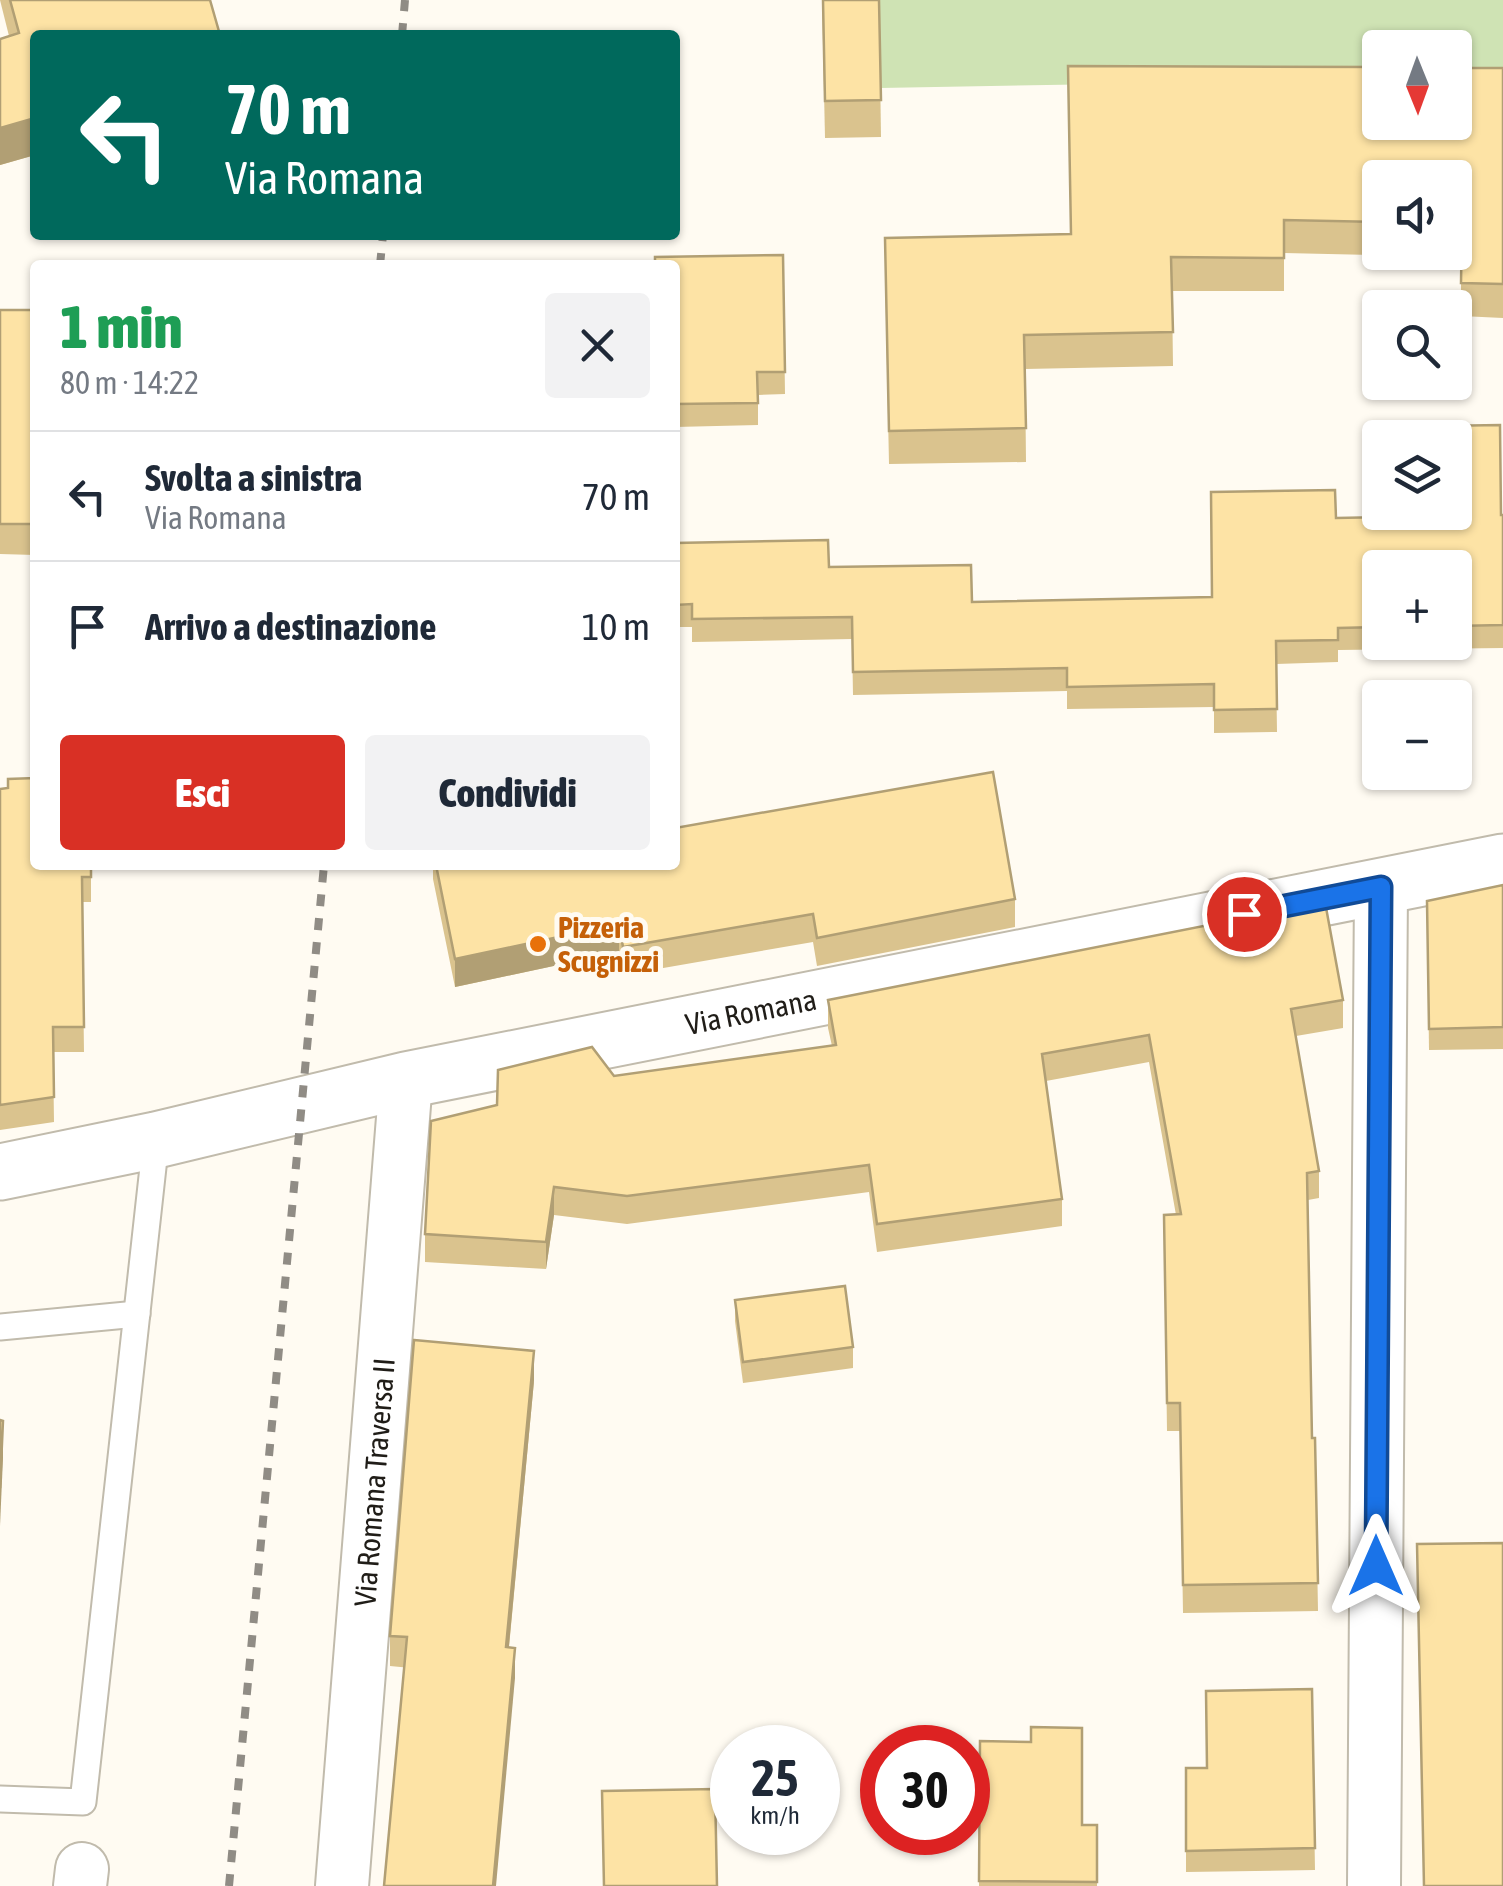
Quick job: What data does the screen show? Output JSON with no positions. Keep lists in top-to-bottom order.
{
  "streets": {
    "main road": ["Via Romana"],
    "street": ["Via Romana Traversa II"]
  },
  "crossings": [
    ["Via Romana", "Via Romana Traversa II"]
  ],
  "places": ["Pizzeria Scugnizzi"],
  "north": "bottom",
  "page": {
    "map_buttons": ["+", "−"],
    "turn": ["70 m", "Via Romana"],
    "heading": ["1 min", "80 m · 14:22"],
    "list": [
      {
        "name": "Svolta a sinistra",
        "note": "Via Romana",
        "value": "70 m"
      },
      {
        "name": "Arrivo a destinazione",
        "value": "10 m"
      }
    ],
    "buttons": ["Esci", "Condividi"],
    "speed": "25 km/h",
    "limit": "30"
  }
}
